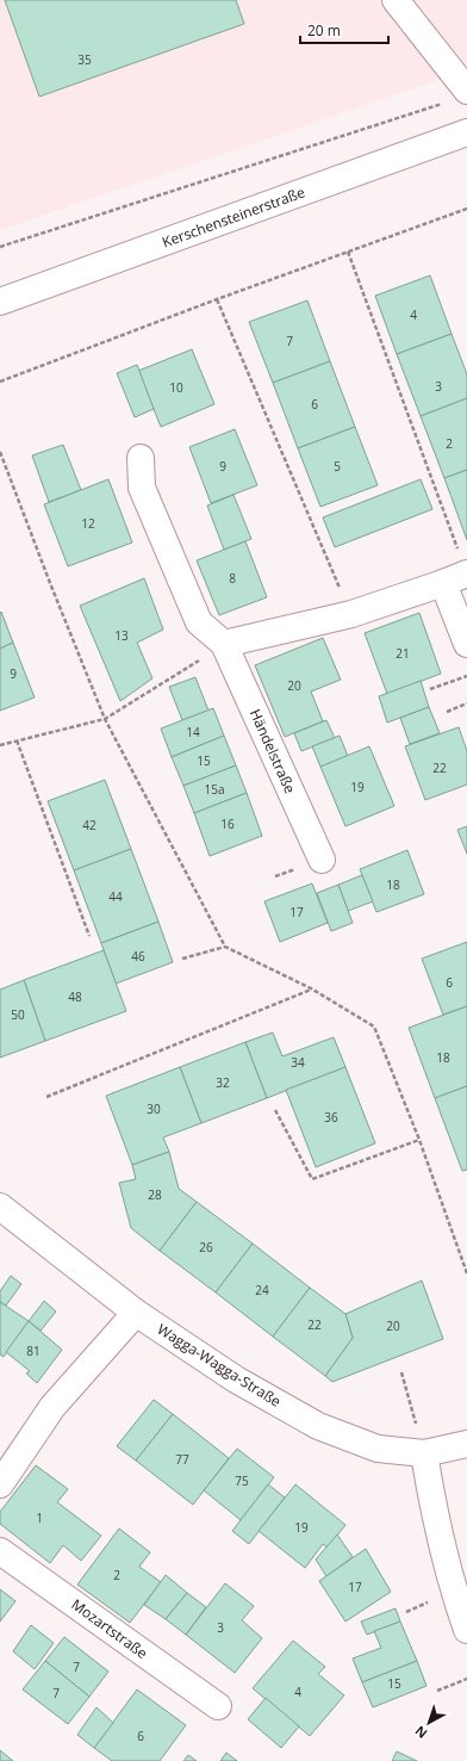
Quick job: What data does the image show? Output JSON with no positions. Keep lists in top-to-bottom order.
{
  "streets": {
    "street": [
      "Kerschensteinerstraße",
      "Händelstraße",
      "Wagga-Wagga-Straße",
      "Mozartstraße"
    ]
  },
  "house_numbers": [
    "35",
    "4",
    "7",
    "3",
    "10",
    "6",
    "2",
    "9",
    "5",
    "12",
    "8",
    "13",
    "21",
    "9",
    "20",
    "14",
    "15",
    "22",
    "19",
    "15a",
    "16",
    "42",
    "18",
    "44",
    "17",
    "46",
    "6",
    "48",
    "50",
    "18",
    "34",
    "32",
    "30",
    "36",
    "28",
    "26",
    "24",
    "22",
    "20",
    "81",
    "77",
    "75",
    "1",
    "19",
    "2",
    "17",
    "3",
    "7",
    "15",
    "4",
    "7",
    "6"
  ],
  "scale_bar": "20 m",
  "north": "bottom left"
}
